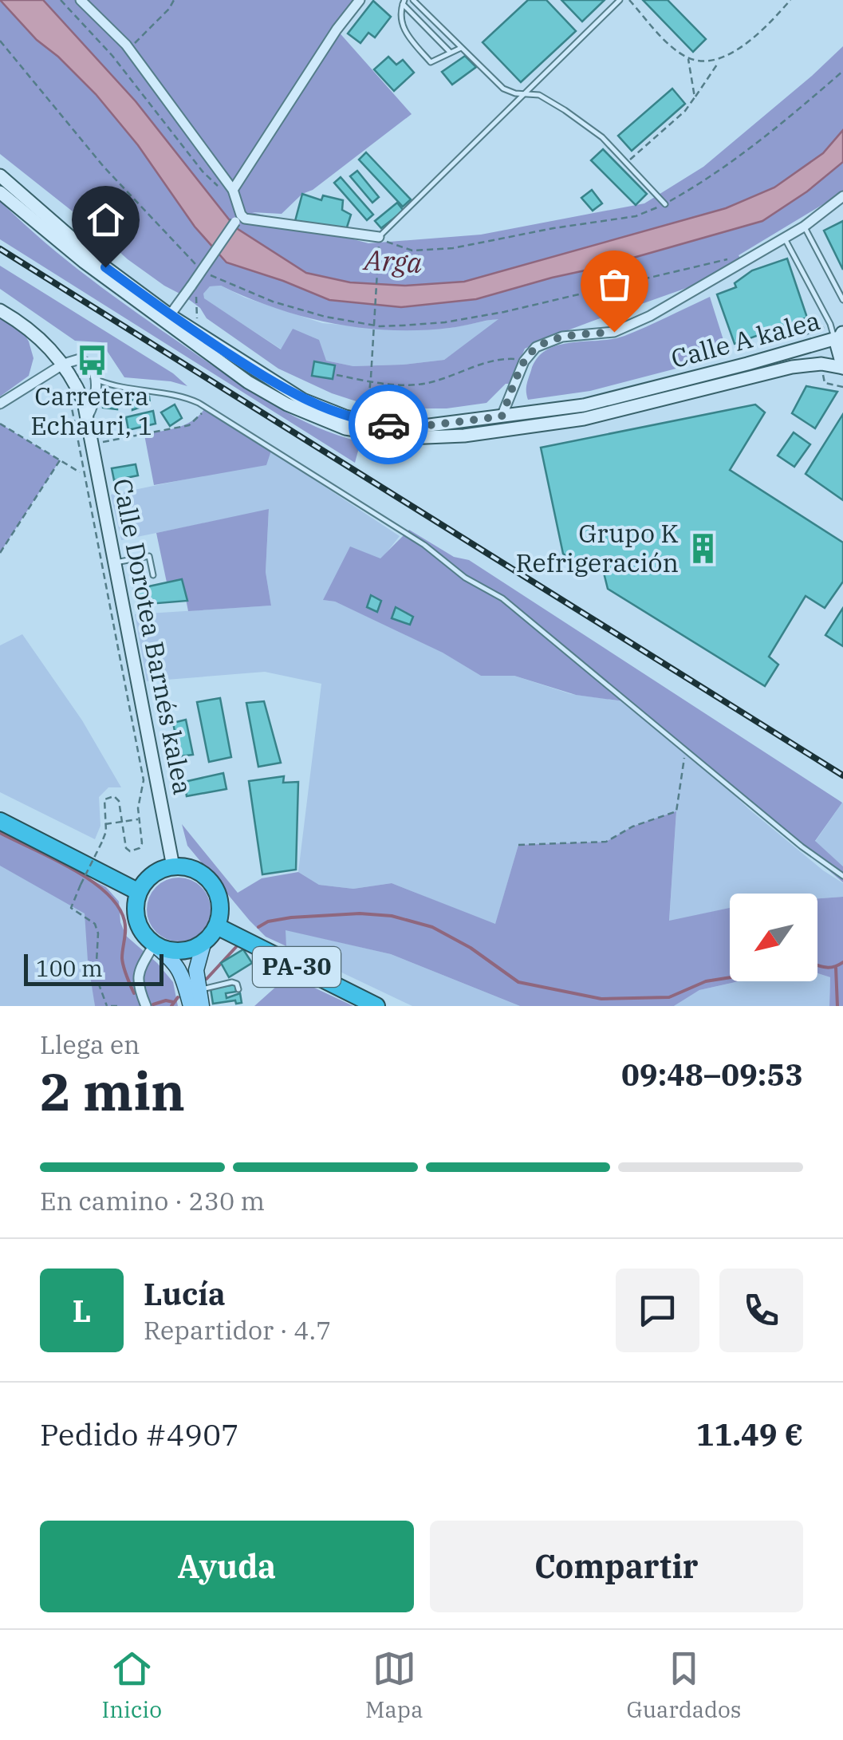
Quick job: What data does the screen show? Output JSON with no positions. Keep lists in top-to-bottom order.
{
  "streets": {
    "highway": ["PA-30"],
    "main road": ["Calle A kalea", "Calle Dorotea Barnés kalea"]
  },
  "crossings": [
    ["Calle Dorotea Barnés kalea", "PA-30"]
  ],
  "water": ["Arga"],
  "places": {
    "bus stop": ["Carretera Echauri, 1"],
    "building": ["Grupo K Refrigeración"]
  },
  "scale_bar": "100 m",
  "north": "bottom left",
  "page": {
    "scale": "100 m",
    "heading": ["2 min", "Llega en", "09:48–09:53"],
    "panel": [
      "Lucía",
      "Repartidor · 4.7",
      "Pedido #4907",
      "11.49 €"
    ],
    "bar": "En camino · 230 m",
    "round": "L",
    "buttons": ["Ayuda", "Compartir"],
    "tabs": ["Inicio", "Mapa", "Guardados"]
  }
}
